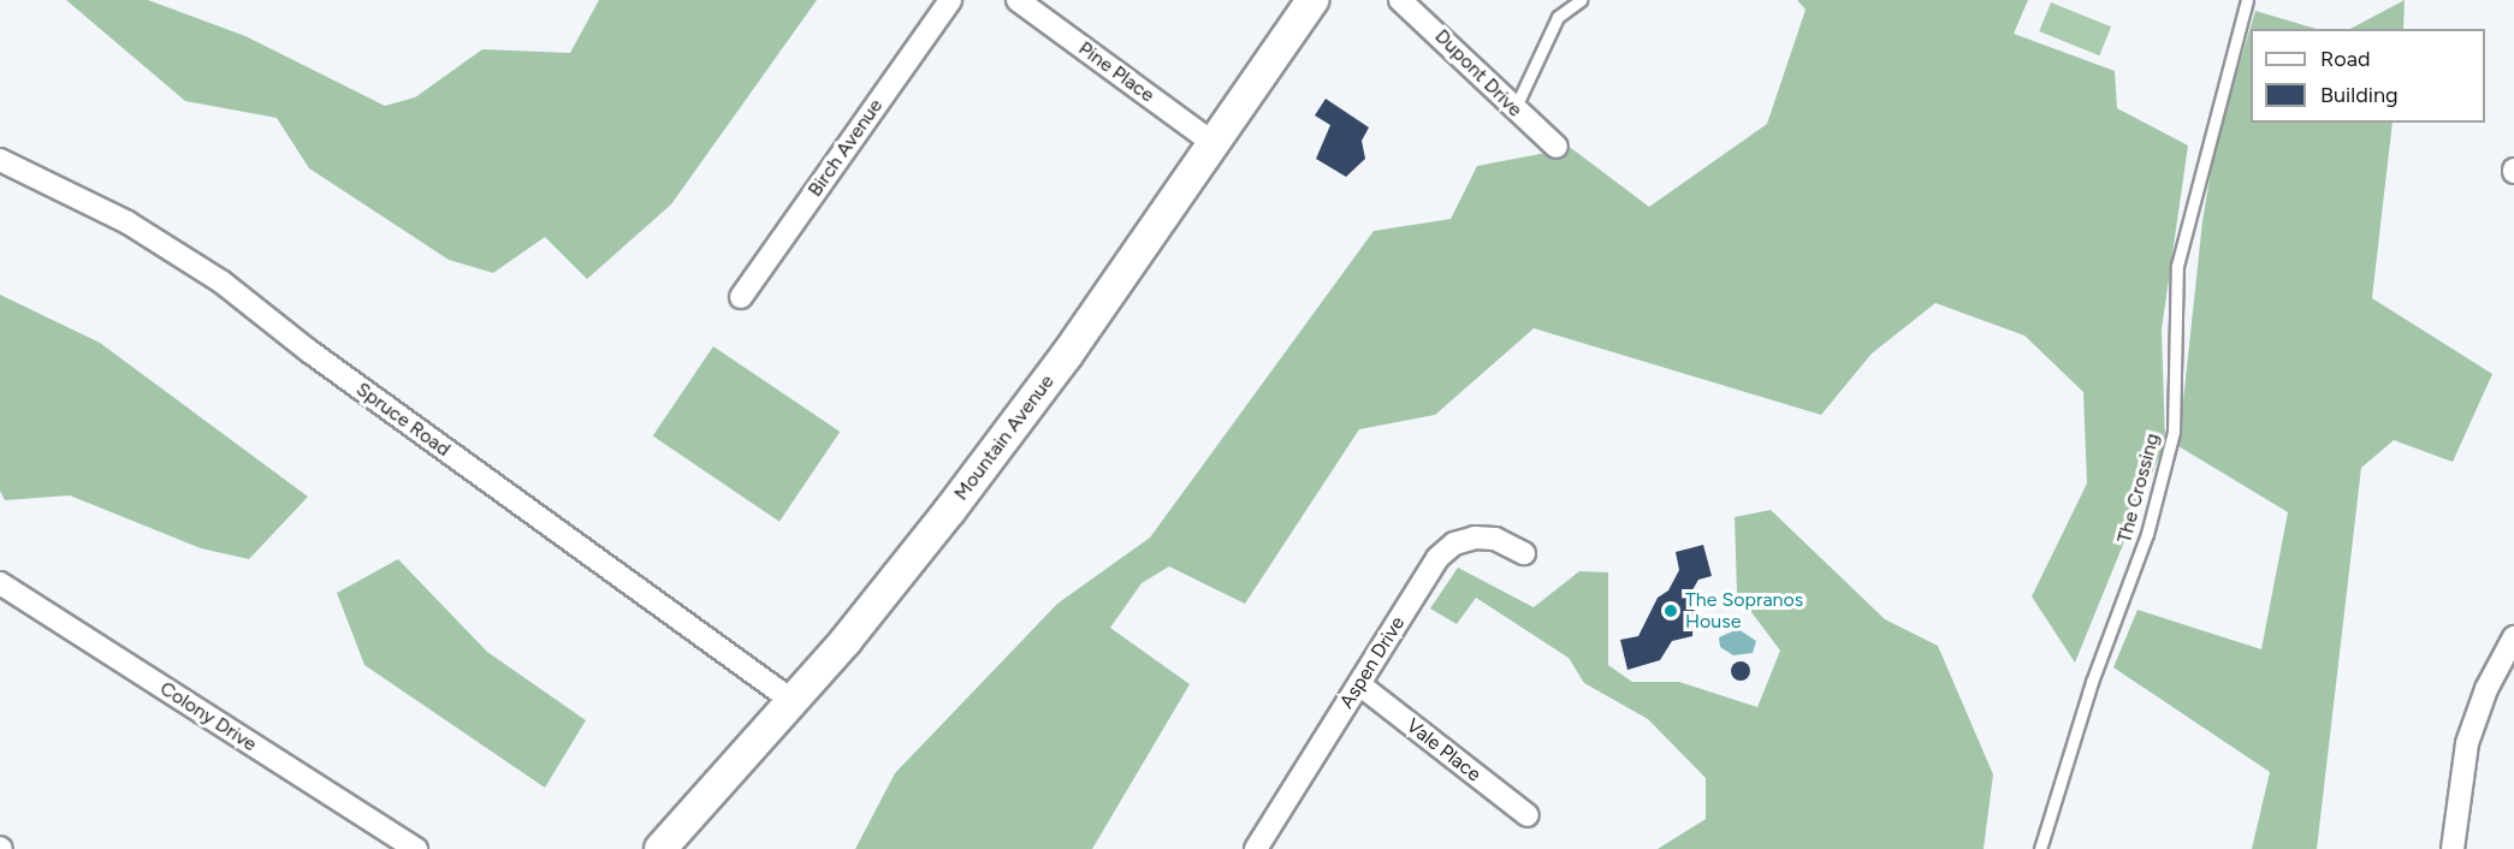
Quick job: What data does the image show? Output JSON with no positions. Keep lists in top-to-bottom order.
{
  "streets": {
    "street": [
      "Pine Place",
      "Dupont Drive",
      "Birch Avenue",
      "Spruce Road",
      "Mountain Avenue",
      "Aspen Drive",
      "Colony Drive",
      "Vale Place"
    ],
    "lane": ["The Crossing"]
  },
  "crossings": [
    ["Pine Place", "Mountain Avenue"],
    ["Spruce Road", "Mountain Avenue"],
    ["Aspen Drive", "Vale Place"]
  ],
  "places": ["The Sopranos House"],
  "legend": ["Road", "Building"]
}
